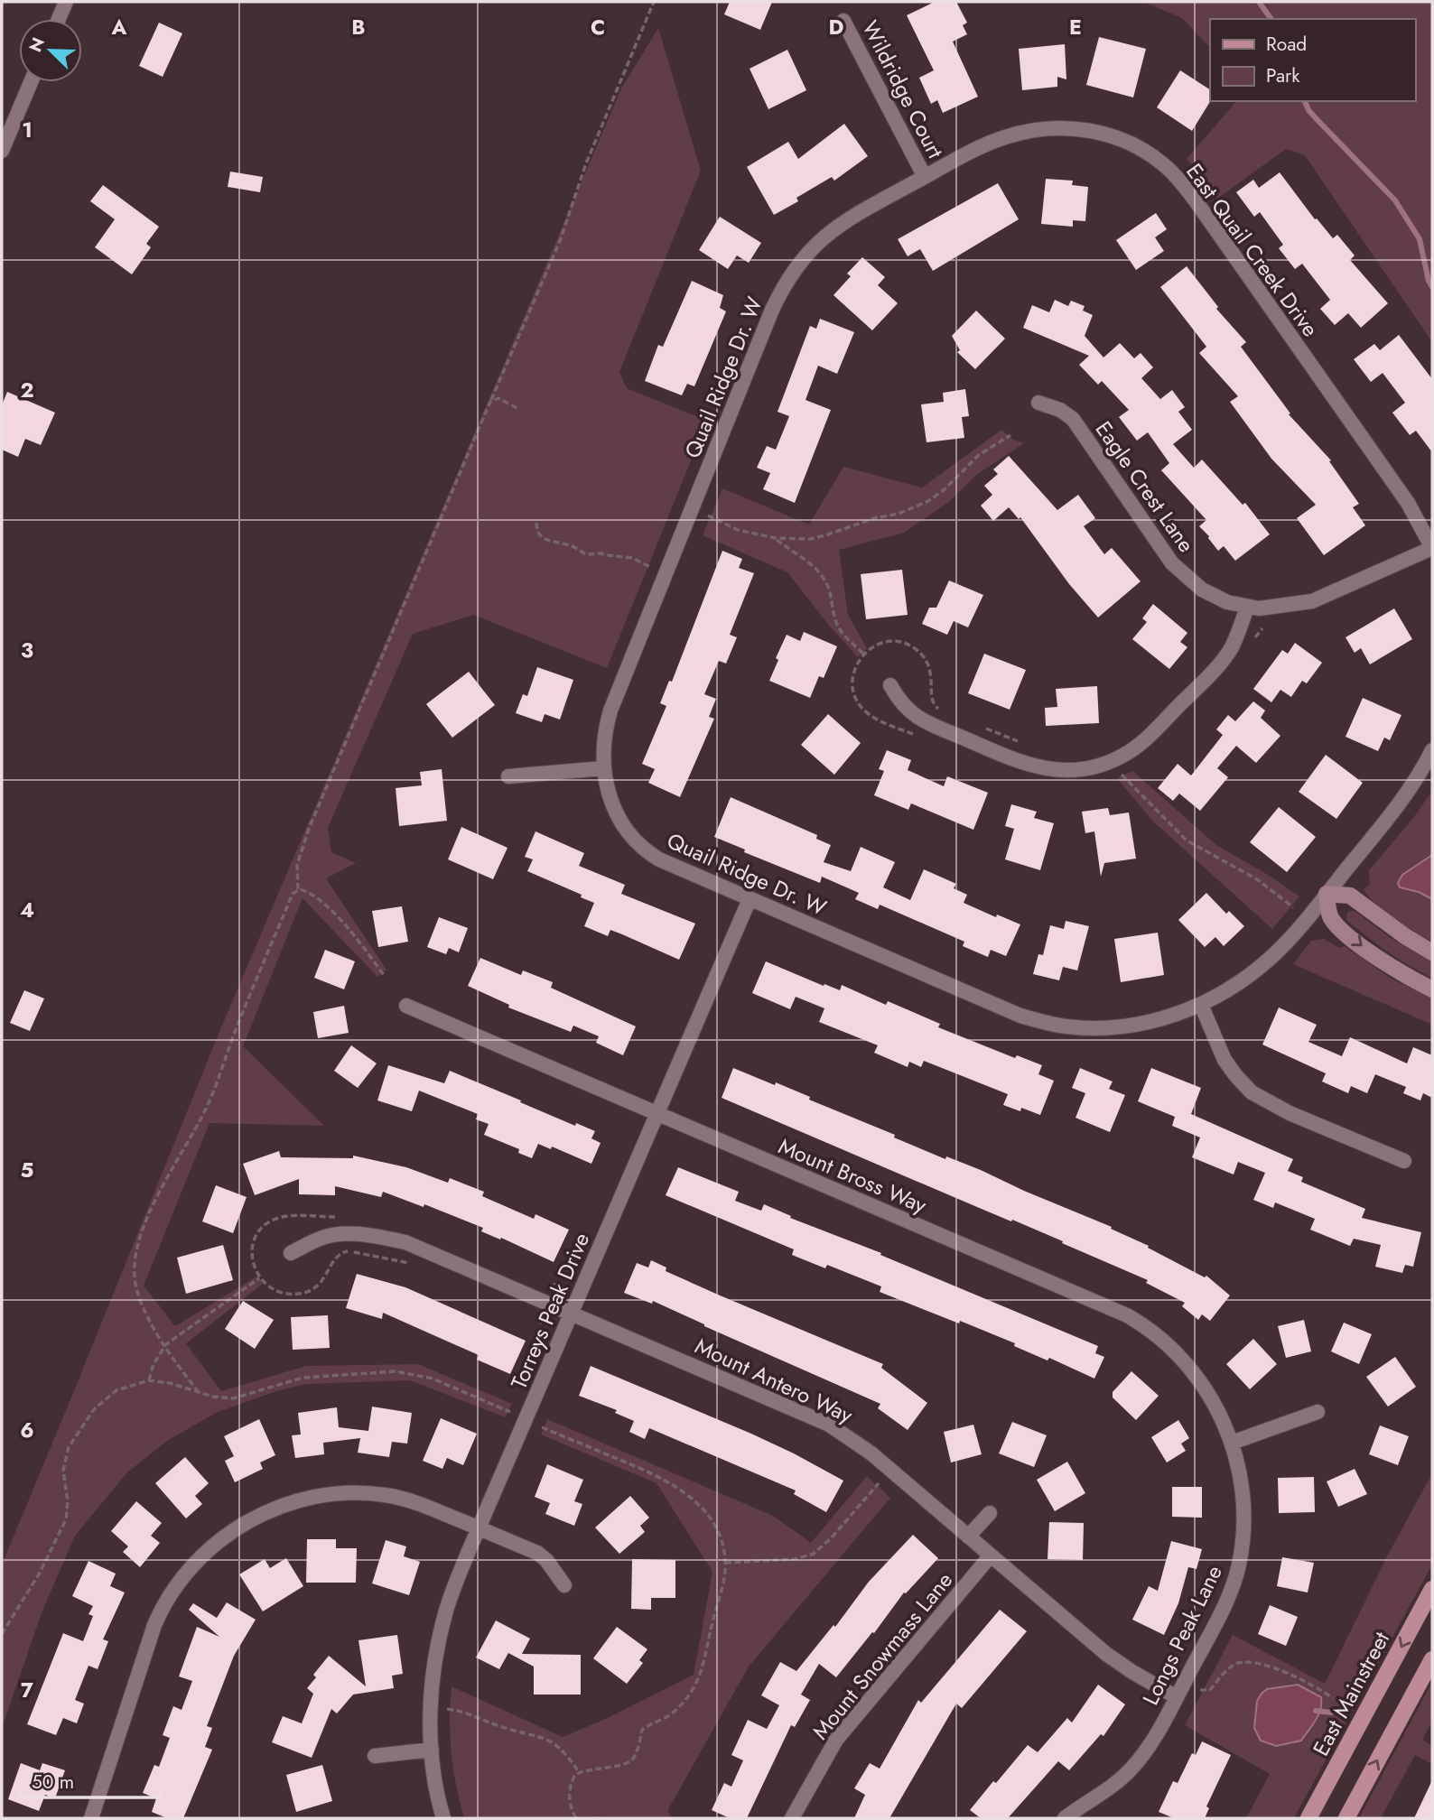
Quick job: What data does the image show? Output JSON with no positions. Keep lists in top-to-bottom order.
{
  "streets": {
    "main road": ["East Mainstreet"],
    "street": [
      "Wildridge Court",
      "East Quail Creek Drive",
      "Quail Ridge Dr. W",
      "Eagle Crest Lane",
      "Mount Bross Way",
      "Torreys Peak Drive",
      "Mount Antero Way",
      "Longs Peak Lane",
      "Mount Snowmass Lane"
    ]
  },
  "crossings": [
    ["Wildridge Court", "East Quail Creek Drive"],
    ["East Quail Creek Drive", "Quail Ridge Dr. W"],
    ["East Quail Creek Drive", "Eagle Crest Lane"],
    ["Quail Ridge Dr. W", "Torreys Peak Drive"],
    ["Mount Bross Way", "Torreys Peak Drive"],
    ["Mount Bross Way", "Longs Peak Lane"],
    ["Torreys Peak Drive", "Mount Antero Way"],
    ["Mount Antero Way", "Longs Peak Lane"],
    ["Mount Antero Way", "Mount Snowmass Lane"]
  ],
  "legend": ["Road", "Park"],
  "scale_bar": "50 m",
  "north": "top left",
  "grid": {
    "columns": [
      "A",
      "B",
      "C",
      "D",
      "E"
    ],
    "rows": [
      "1",
      "2",
      "3",
      "4",
      "5",
      "6",
      "7"
    ]
  }
}
